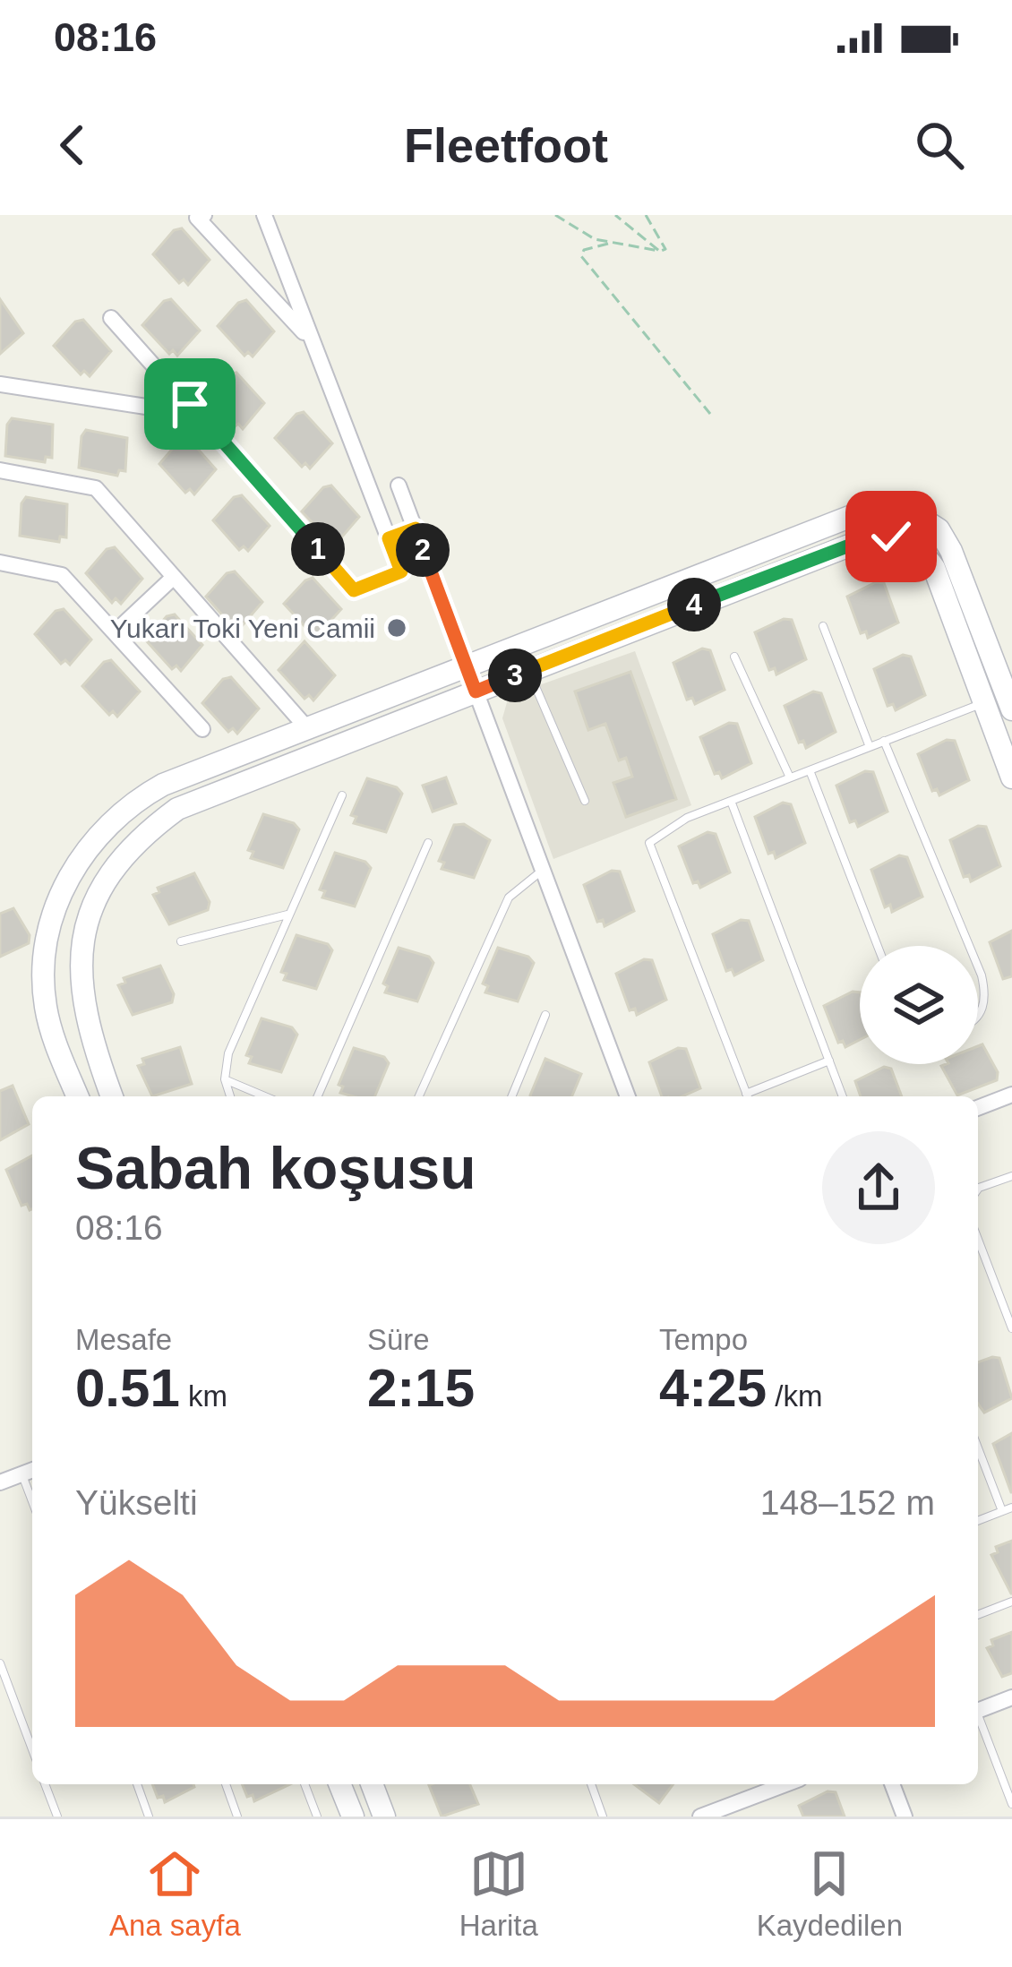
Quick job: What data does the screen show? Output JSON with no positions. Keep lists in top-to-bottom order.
{
  "places": ["Yukarı Toki Yeni Camii"],
  "page": {
    "status": "08:16",
    "header": "Fleetfoot",
    "pins": [
      "1",
      "2",
      "4",
      "3"
    ],
    "heading": ["Sabah koşusu", "08:16"],
    "stats": [
      ["Mesafe", "0.51 km"],
      ["Süre", "2:15"],
      ["Tempo", "4:25 /km"]
    ],
    "chart": ["Yükselti", "148–152 m"],
    "tabs": ["Ana sayfa", "Harita", "Kaydedilen"]
  }
}
